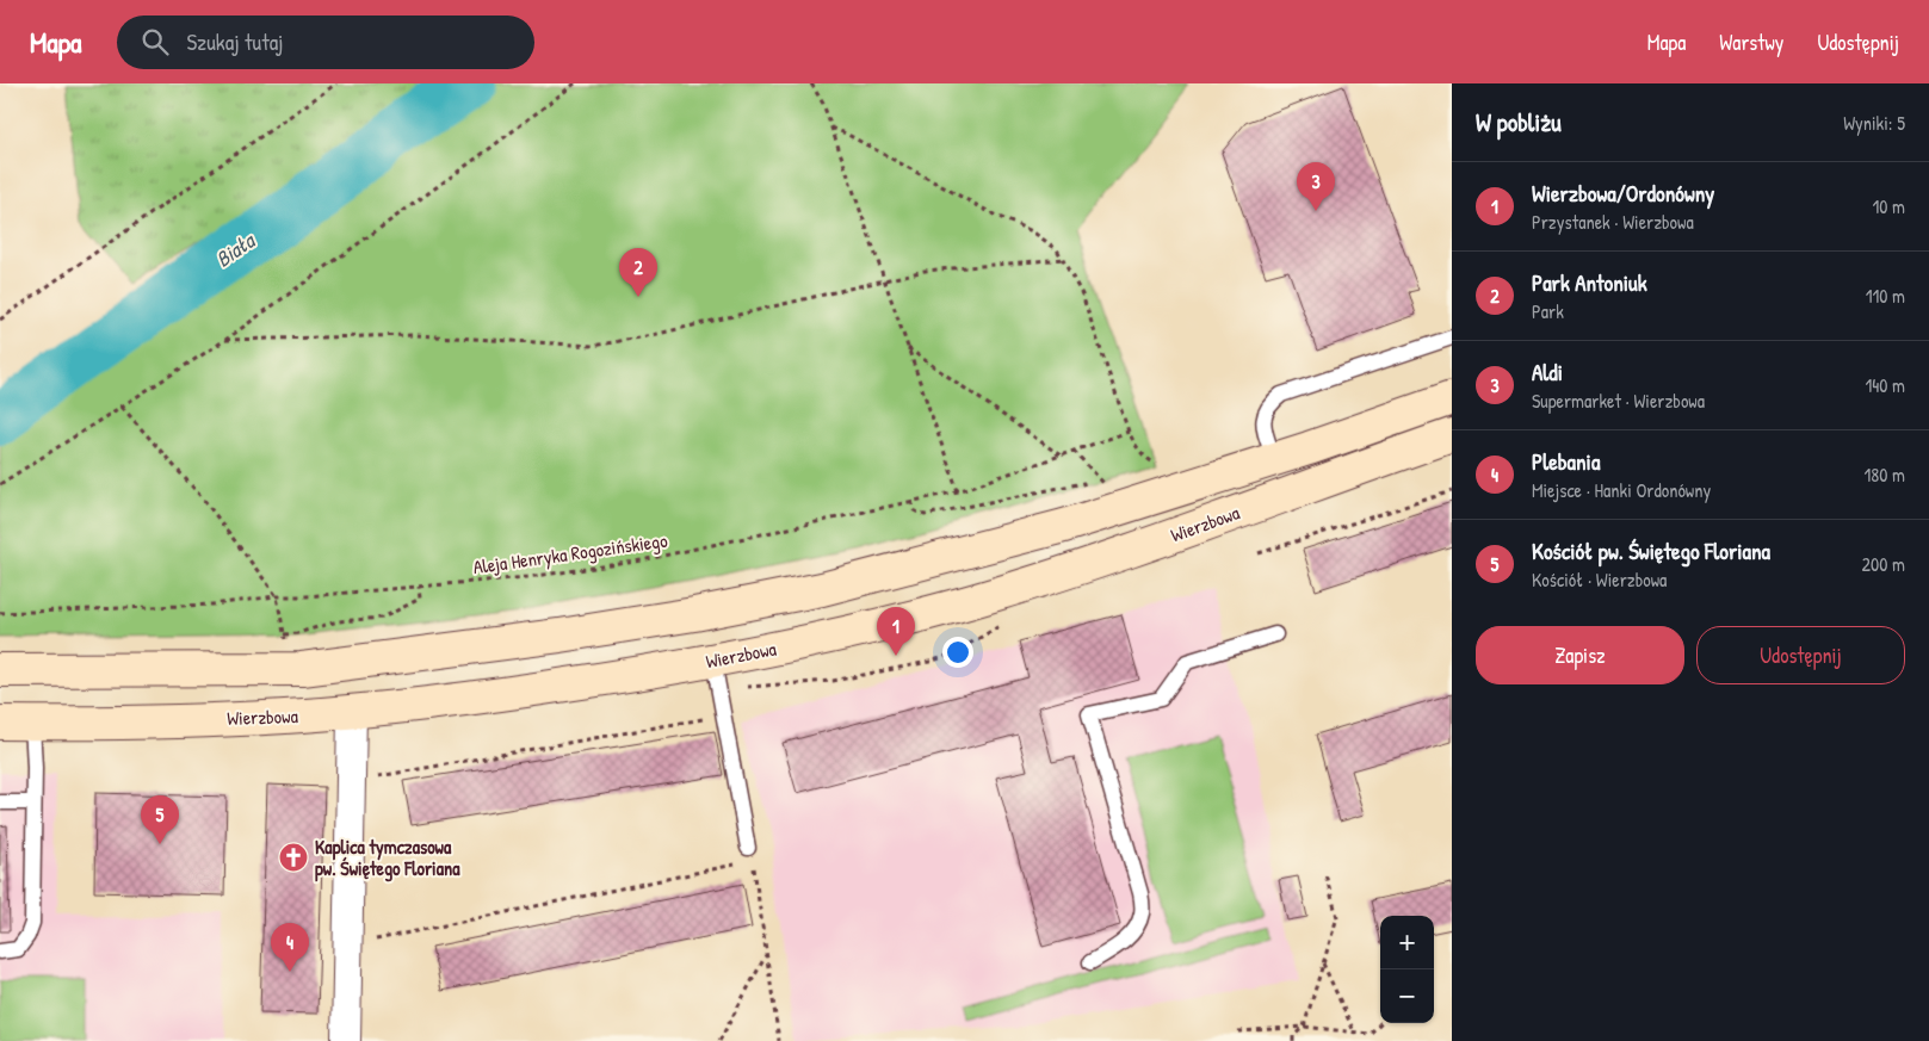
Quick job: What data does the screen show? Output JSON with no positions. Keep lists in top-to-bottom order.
{
  "streets": {
    "main road": ["Wierzbowa"],
    "path": ["Aleja Henryka Rogozińskiego"]
  },
  "water": ["Biała"],
  "places": {
    "church": ["Kaplica tymczasowa pw. Świętego Floriana"]
  },
  "page": {
    "header": "Mapa",
    "search": "Szukaj tutaj",
    "nav": ["Mapa", "Warstwy", "Udostępnij"],
    "heading": ["W pobliżu", "Wyniki: 5"],
    "list": [
      {
        "mark": "1",
        "name": "Wierzbowa/Ordonówny",
        "note": "Przystanek · Wierzbowa",
        "value": "10 m"
      },
      {
        "mark": "2",
        "name": "Park Antoniuk",
        "note": "Park",
        "value": "110 m"
      },
      {
        "mark": "3",
        "name": "Aldi",
        "note": "Supermarket · Wierzbowa",
        "value": "140 m"
      },
      {
        "mark": "4",
        "name": "Plebania",
        "note": "Miejsce · Hanki Ordonówny",
        "value": "180 m"
      },
      {
        "mark": "5",
        "name": "Kościół pw. Świętego Floriana",
        "note": "Kościół · Wierzbowa",
        "value": "200 m"
      }
    ],
    "pins": [
      "3",
      "2",
      "1",
      "5",
      "4"
    ],
    "buttons": ["Zapisz", "Udostępnij"],
    "map_buttons": ["+", "−"]
  }
}
